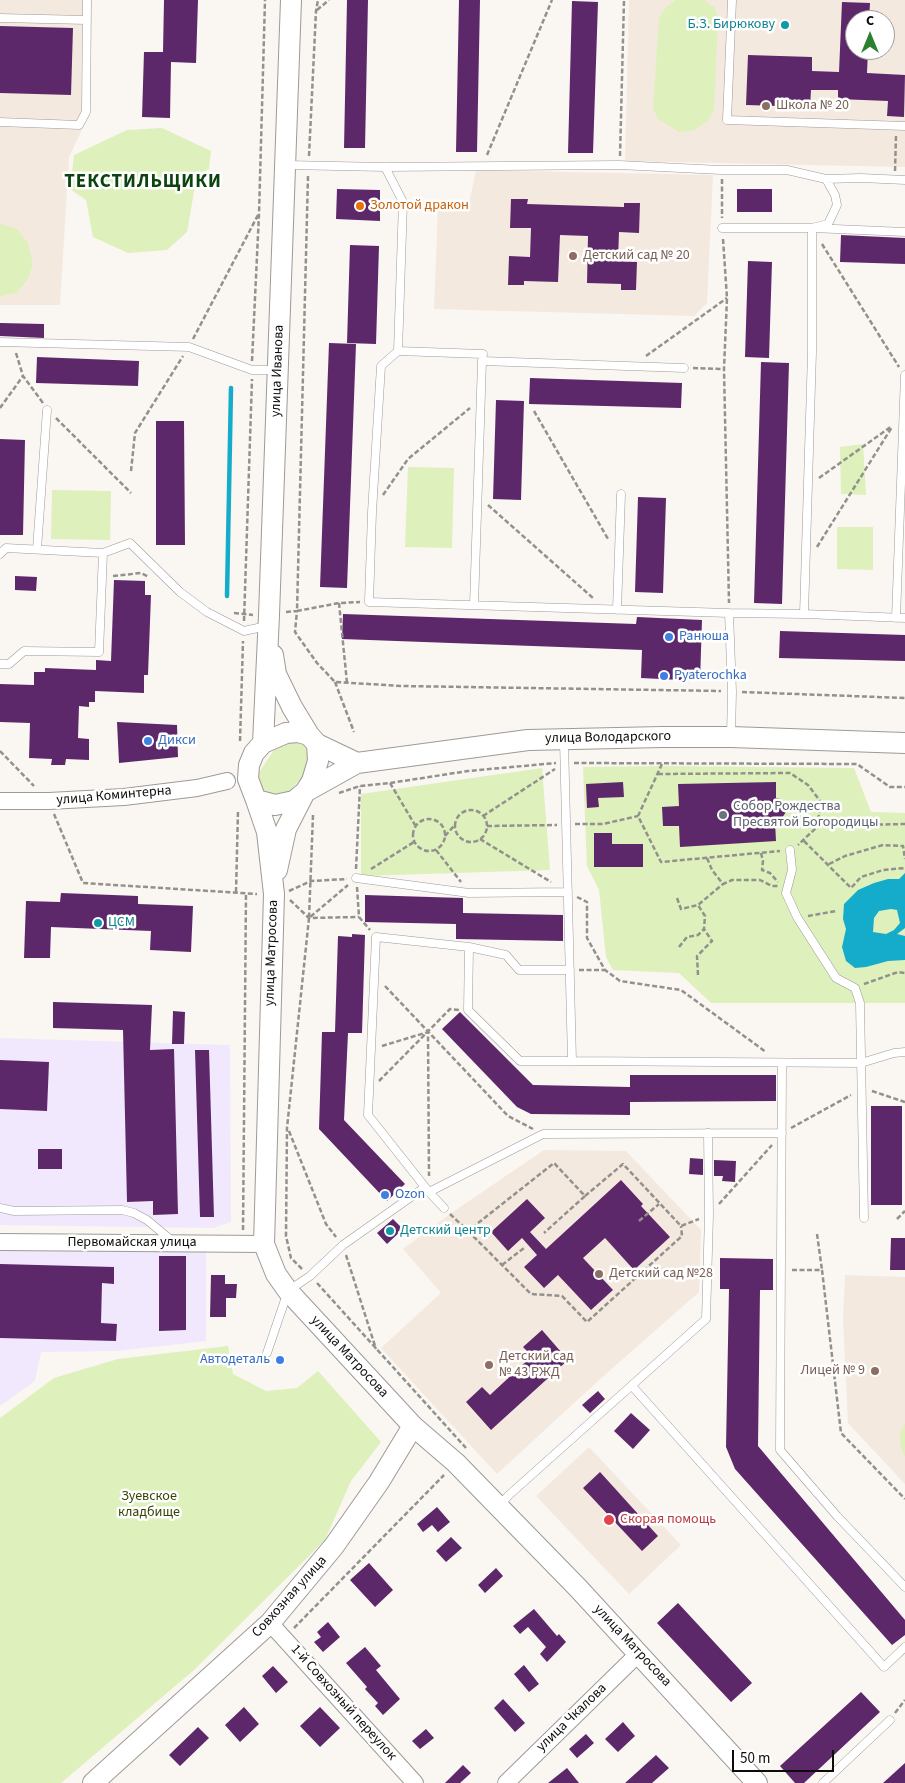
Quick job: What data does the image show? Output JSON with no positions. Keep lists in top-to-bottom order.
{
  "streets": {
    "street": [
      "улица Иванова",
      "улица Володарского",
      "улица Коминтерна",
      "улица Матросова",
      "Первомайская улица",
      "Совхозная улица",
      "1-й Совхозный переулок",
      "улица Чкалова"
    ]
  },
  "crossings": [
    ["улица Иванова", "улица Матросова"],
    ["улица Матросова", "Первомайская улица"],
    ["улица Матросова", "Совхозная улица"],
    ["улица Матросова", "улица Чкалова"],
    ["Совхозная улица", "1-й Совхозный переулок"]
  ],
  "districts": ["ТЕКСТИЛЬЩИКИ"],
  "parks": ["Зуевское кладбище"],
  "places": [
    "Б.З. Бирюкову",
    "Школа № 20",
    "Золотой дракон",
    "Детский сад № 20",
    "Ранюша",
    "Pyaterochka",
    "Дикси",
    "Собор Рождества Пресвятой Богородицы",
    "ЦСМ",
    "Ozon",
    "Детский центр",
    "Детский сад №28",
    "Автодеталь",
    "Детский сад № 43 РЖД",
    "Лицей № 9",
    "Скорая помощь"
  ],
  "scale_bar": "50 m",
  "north": "top"
}
